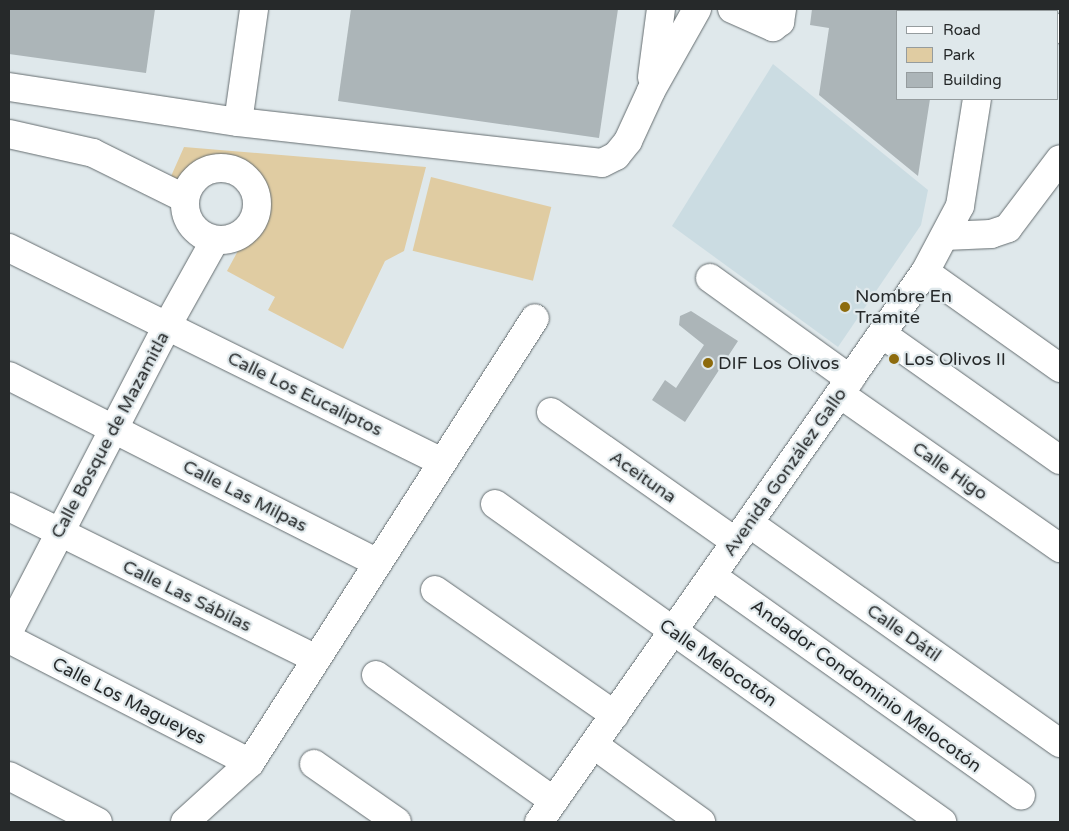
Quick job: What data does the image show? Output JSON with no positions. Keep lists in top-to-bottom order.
{
  "streets": {
    "street": [
      "Calle Los Eucaliptos",
      "Calle Bosque de Mazamitla",
      "Calle Higo",
      "Avenida González Gallo",
      "Aceituna",
      "Calle Las Milpas",
      "Calle Las Sábilas",
      "Calle Dátil",
      "Calle Melocotón",
      "Andador Condominio Melocotón",
      "Calle Los Magueyes"
    ]
  },
  "crossings": [
    ["Calle Los Eucaliptos", "Calle Bosque de Mazamitla"],
    ["Calle Bosque de Mazamitla", "Calle Las Milpas"],
    ["Calle Bosque de Mazamitla", "Calle Las Sábilas"],
    ["Calle Higo", "Avenida González Gallo"],
    ["Avenida González Gallo", "Aceituna"],
    ["Avenida González Gallo", "Calle Dátil"],
    ["Avenida González Gallo", "Calle Melocotón"],
    ["Avenida González Gallo", "Andador Condominio Melocotón"],
    ["Aceituna", "Calle Dátil"]
  ],
  "places": ["Nombre En Tramite", "Los Olivos II", "DIF Los Olivos"],
  "legend": ["Road", "Park", "Building"]
}
